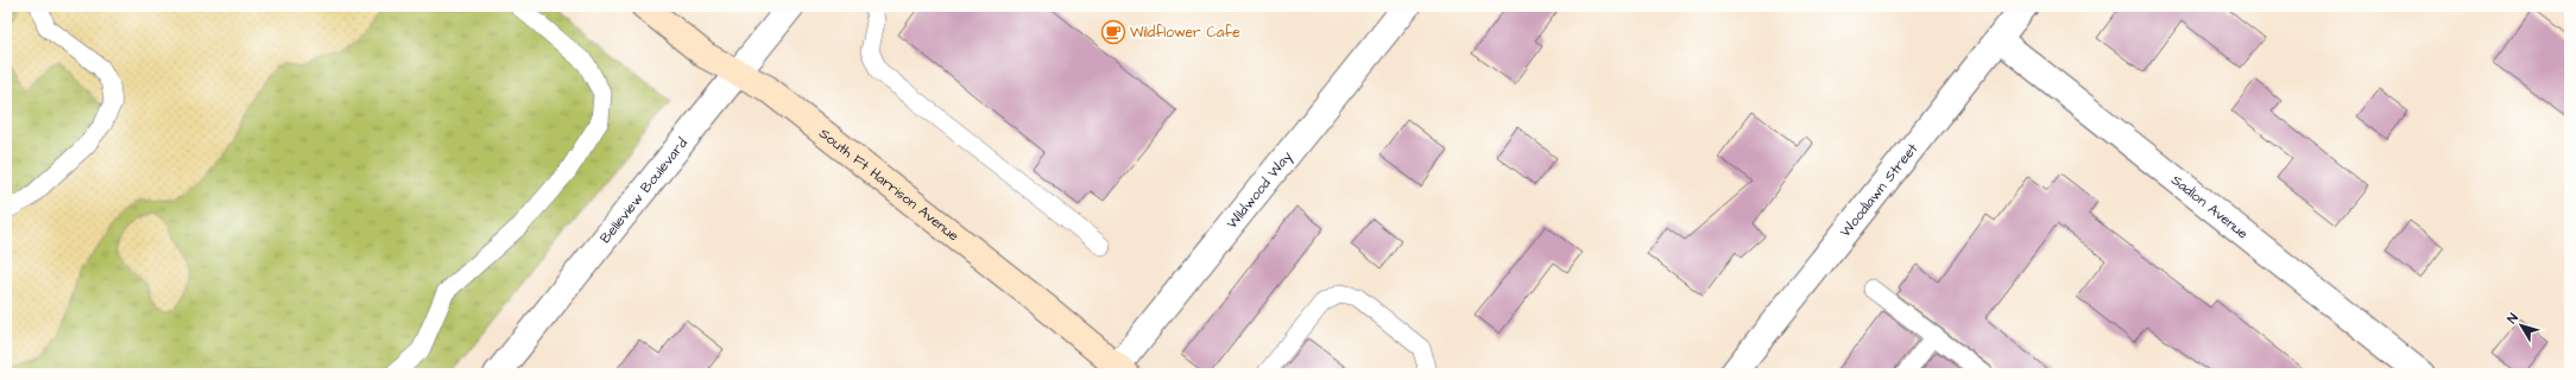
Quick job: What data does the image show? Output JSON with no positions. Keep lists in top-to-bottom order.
{
  "streets": {
    "main road": ["South Ft Harrison Avenue"],
    "street": [
      "Belleview Boulevard",
      "Wildwood Way",
      "Woodlawn Street",
      "Sadlon Avenue"
    ]
  },
  "crossings": [
    ["South Ft Harrison Avenue", "Belleview Boulevard"],
    ["South Ft Harrison Avenue", "Wildwood Way"],
    ["Woodlawn Street", "Sadlon Avenue"]
  ],
  "places": {
    "cafe": ["Wildflower Cafe"]
  },
  "north": "top left"
}
